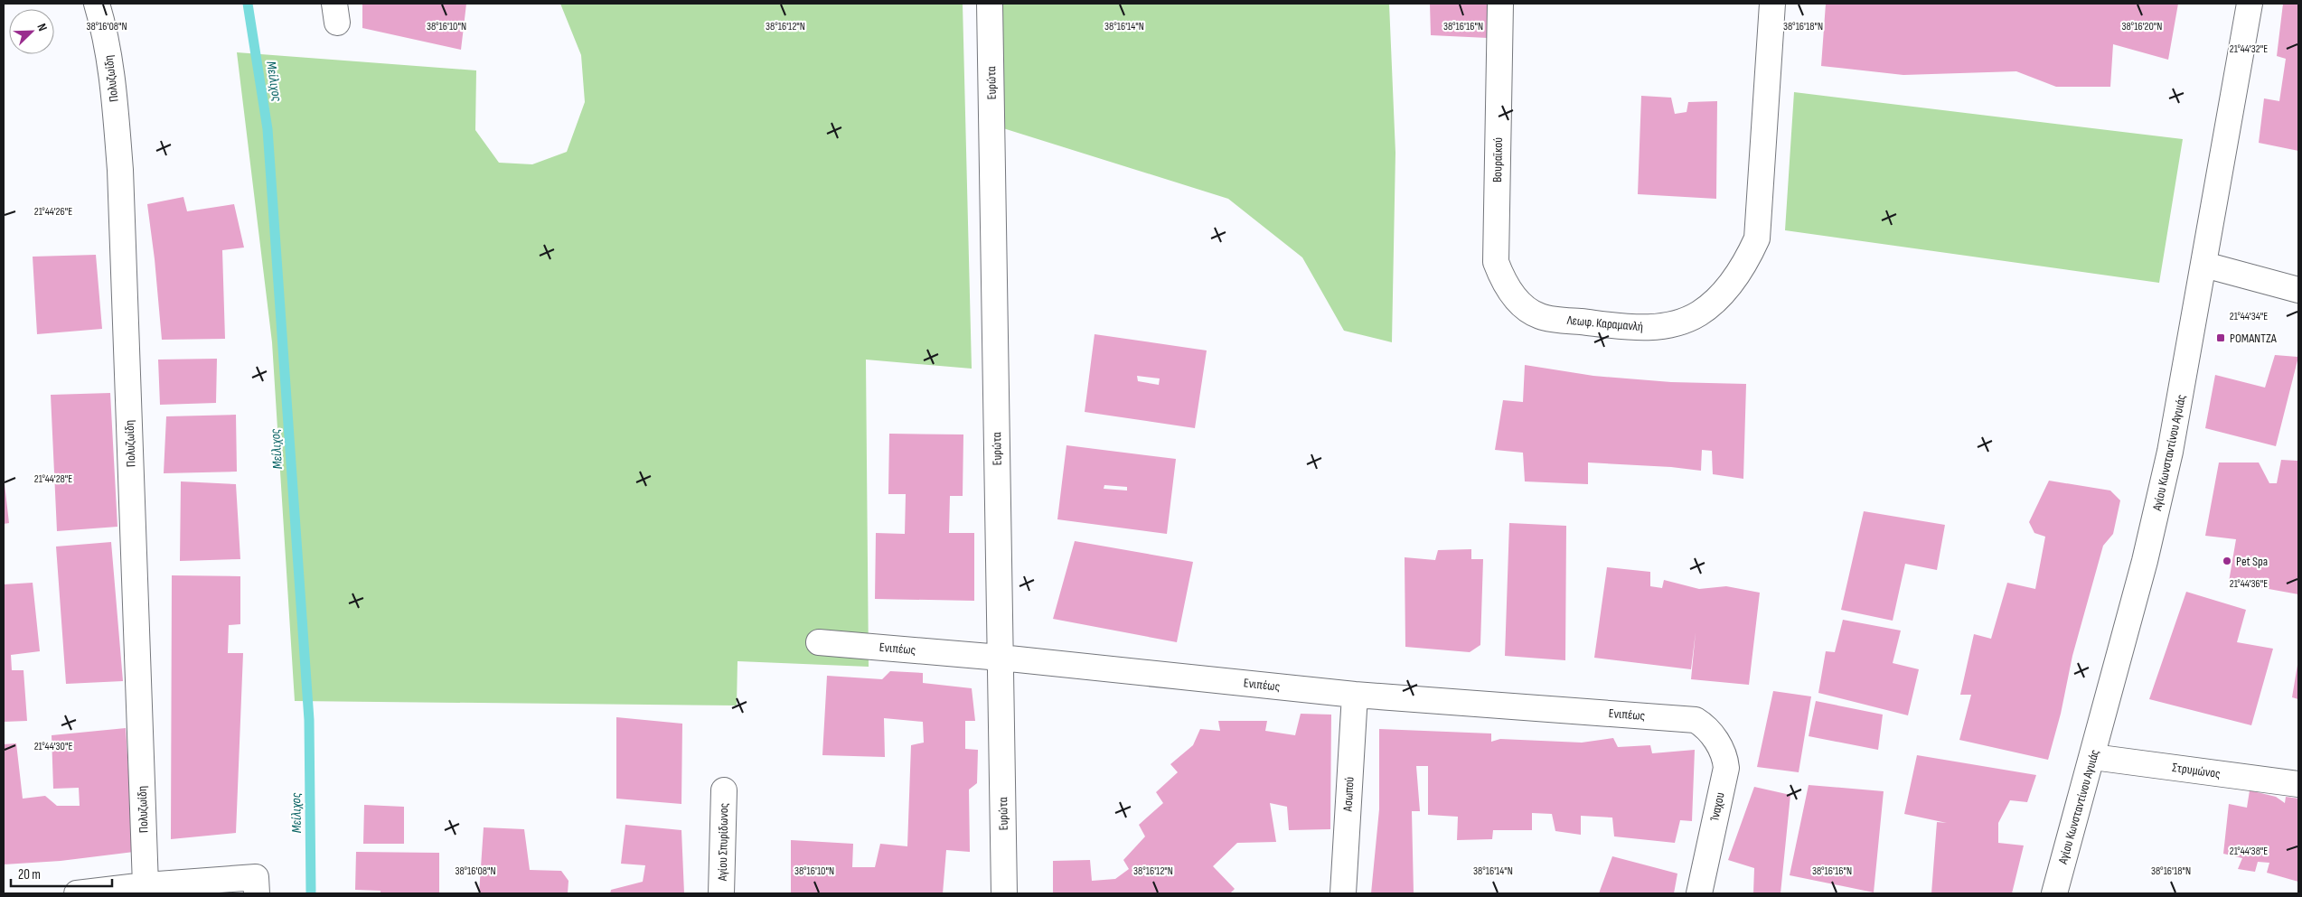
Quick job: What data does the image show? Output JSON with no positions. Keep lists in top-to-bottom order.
{
  "streets": {
    "street": [
      "Πολυζωίδη",
      "Ευρώτα",
      "Βουραϊκού",
      "Λεωφ. Καραμανλή",
      "Αγίου Κωνσταντίνου Αγυιάς",
      "Ενιπέως",
      "Στρυμώνος",
      "Ασωπού",
      "Ίναχου",
      "Αγίου Σπυρίδωνος"
    ]
  },
  "crossings": [
    ["Ευρώτα", "Ενιπέως"],
    ["Βουραϊκού", "Λεωφ. Καραμανλή"],
    ["Αγίου Κωνσταντίνου Αγυιάς", "Στρυμώνος"],
    ["Ενιπέως", "Ασωπού"],
    ["Ενιπέως", "Ίναχου"]
  ],
  "water": ["Μείλιχος"],
  "places": {
    "transit": ["ΡΟΜΑΝΤΖΑ"],
    "other": ["Pet Spa"]
  },
  "scale_bar": "20 m",
  "north": "top right",
  "coordinates": [
    "38°16'10\"N",
    "38°16'14\"N",
    "38°16'18\"N",
    "38°16'08\"N",
    "38°16'12\"N",
    "38°16'16\"N",
    "38°16'20\"N",
    "21°44'32\"E",
    "21°44'26\"E",
    "21°44'34\"E",
    "21°44'28\"E",
    "21°44'36\"E",
    "21°44'30\"E",
    "21°44'38\"E"
  ]
}
